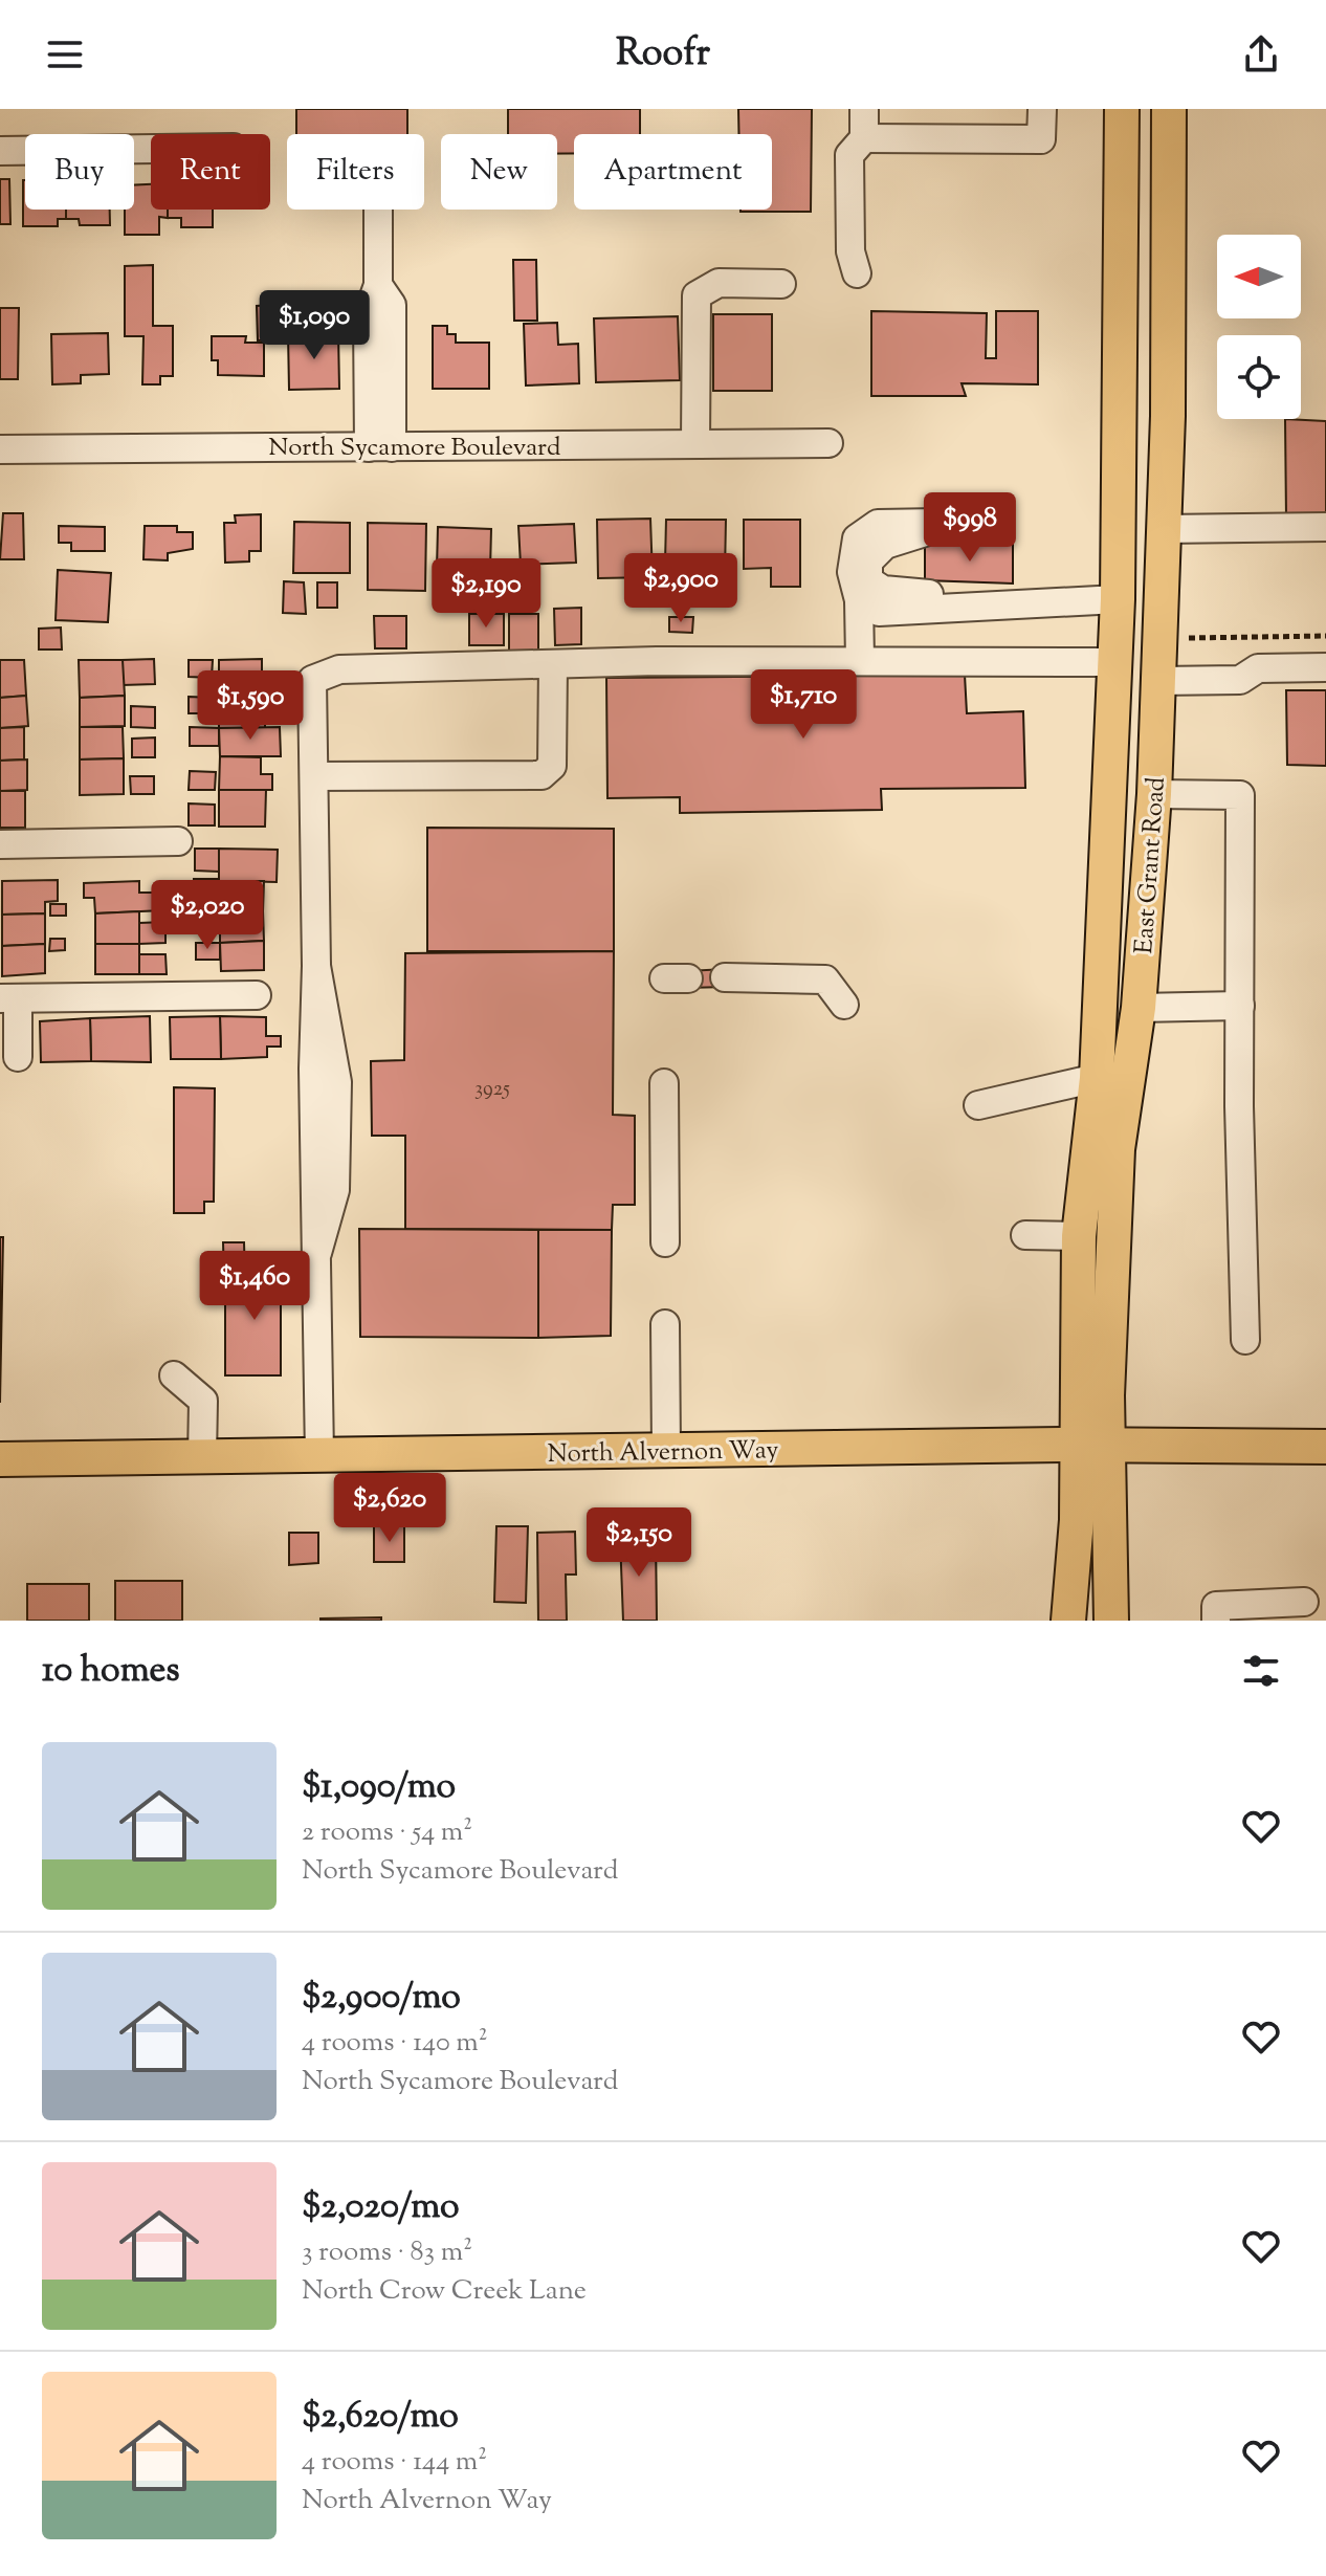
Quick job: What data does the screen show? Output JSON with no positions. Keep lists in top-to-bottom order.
{
  "streets": {
    "main road": ["East Grant Road", "North Alvernon Way"],
    "street": ["North Sycamore Boulevard"]
  },
  "crossings": [
    ["East Grant Road", "North Alvernon Way"]
  ],
  "house_numbers": ["3925"],
  "north": "left",
  "page": {
    "header": "Roofr",
    "chip": [
      "Buy",
      "Rent",
      "Filters",
      "New",
      "Apartment"
    ],
    "price": [
      "$1,090",
      "$998",
      "$2,900",
      "$2,190",
      "$1,710",
      "$1,590",
      "$2,020",
      "$1,460",
      "$2,620",
      "$2,150"
    ],
    "heading": "10 homes",
    "list": [
      {
        "name": "$1,090/mo",
        "note": "2 rooms · 54 m² · North Sycamore Boulevard"
      },
      {
        "name": "$2,900/mo",
        "note": "4 rooms · 140 m² · North Sycamore Boulevard"
      },
      {
        "name": "$2,020/mo",
        "note": "3 rooms · 83 m² · North Crow Creek Lane"
      },
      {
        "name": "$2,620/mo",
        "note": "4 rooms · 144 m² · North Alvernon Way"
      }
    ]
  }
}
